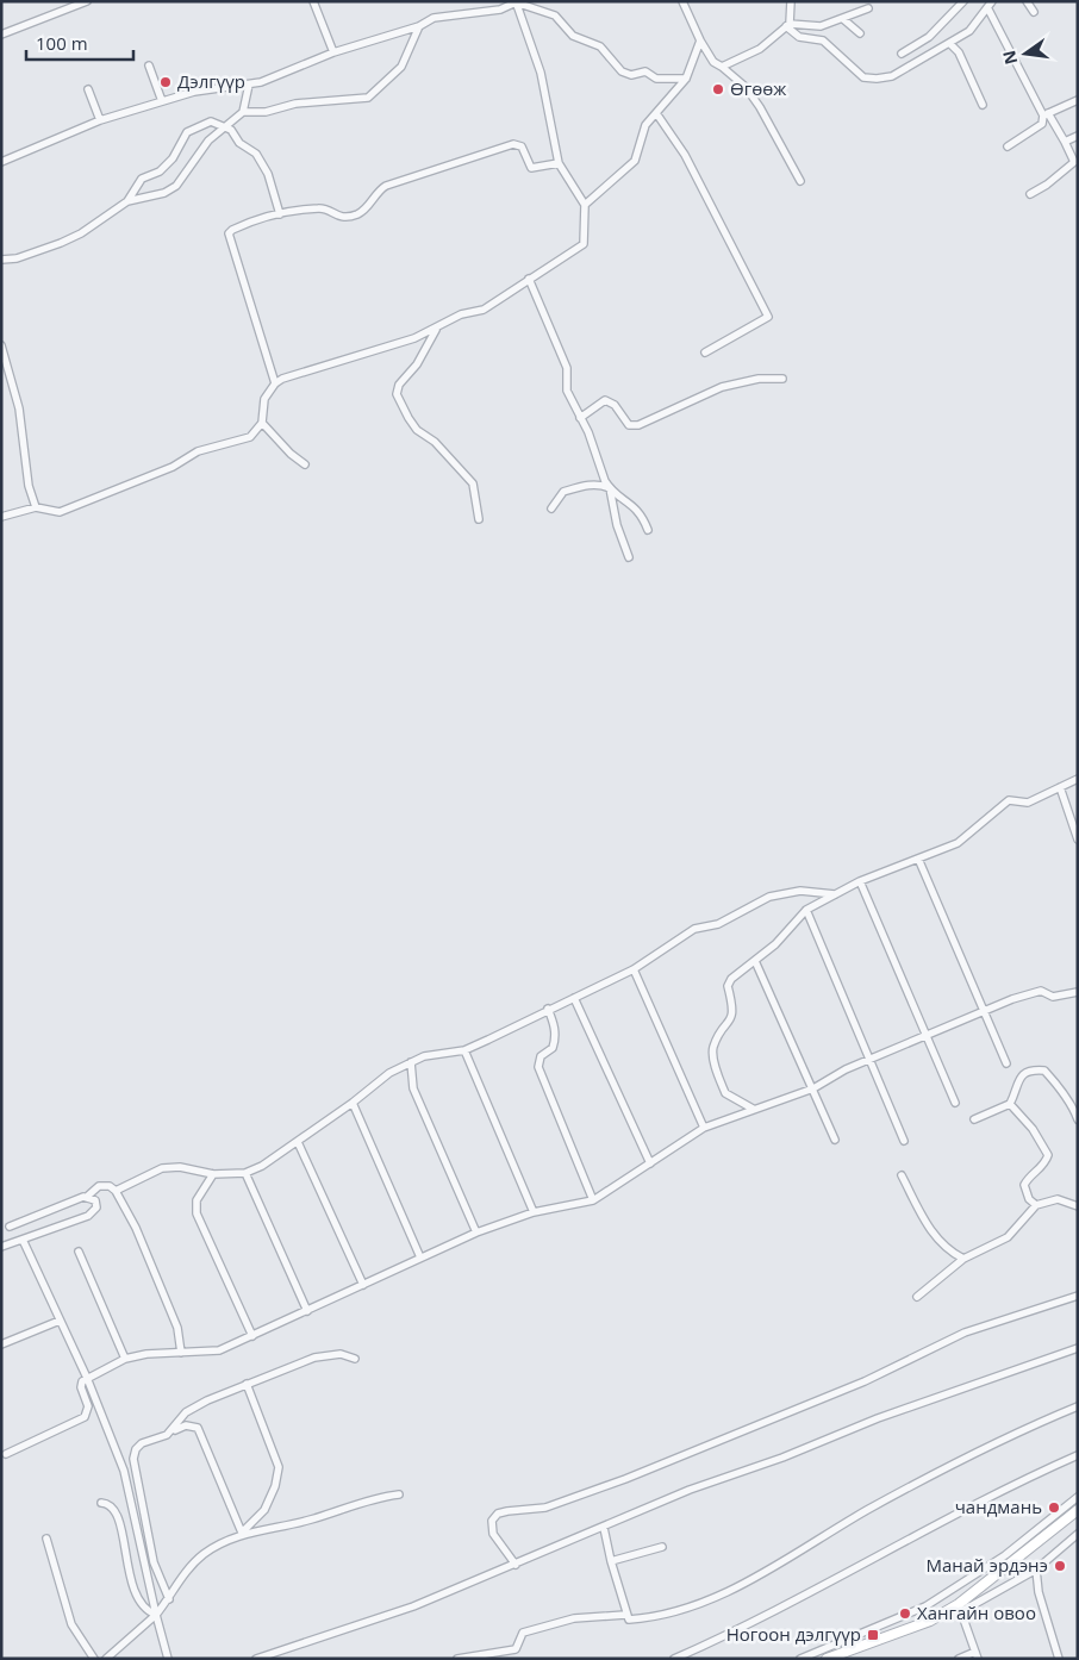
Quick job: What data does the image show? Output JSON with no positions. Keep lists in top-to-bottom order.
{
  "places": {
    "other": [
      "Дэлгүүр",
      "Өгөөж",
      "чандмань",
      "Манай эрдэнэ",
      "Хангайн овоо"
    ],
    "transit": ["Ногоон дэлгүүр"]
  },
  "scale_bar": "100 m",
  "north": "left"
}
